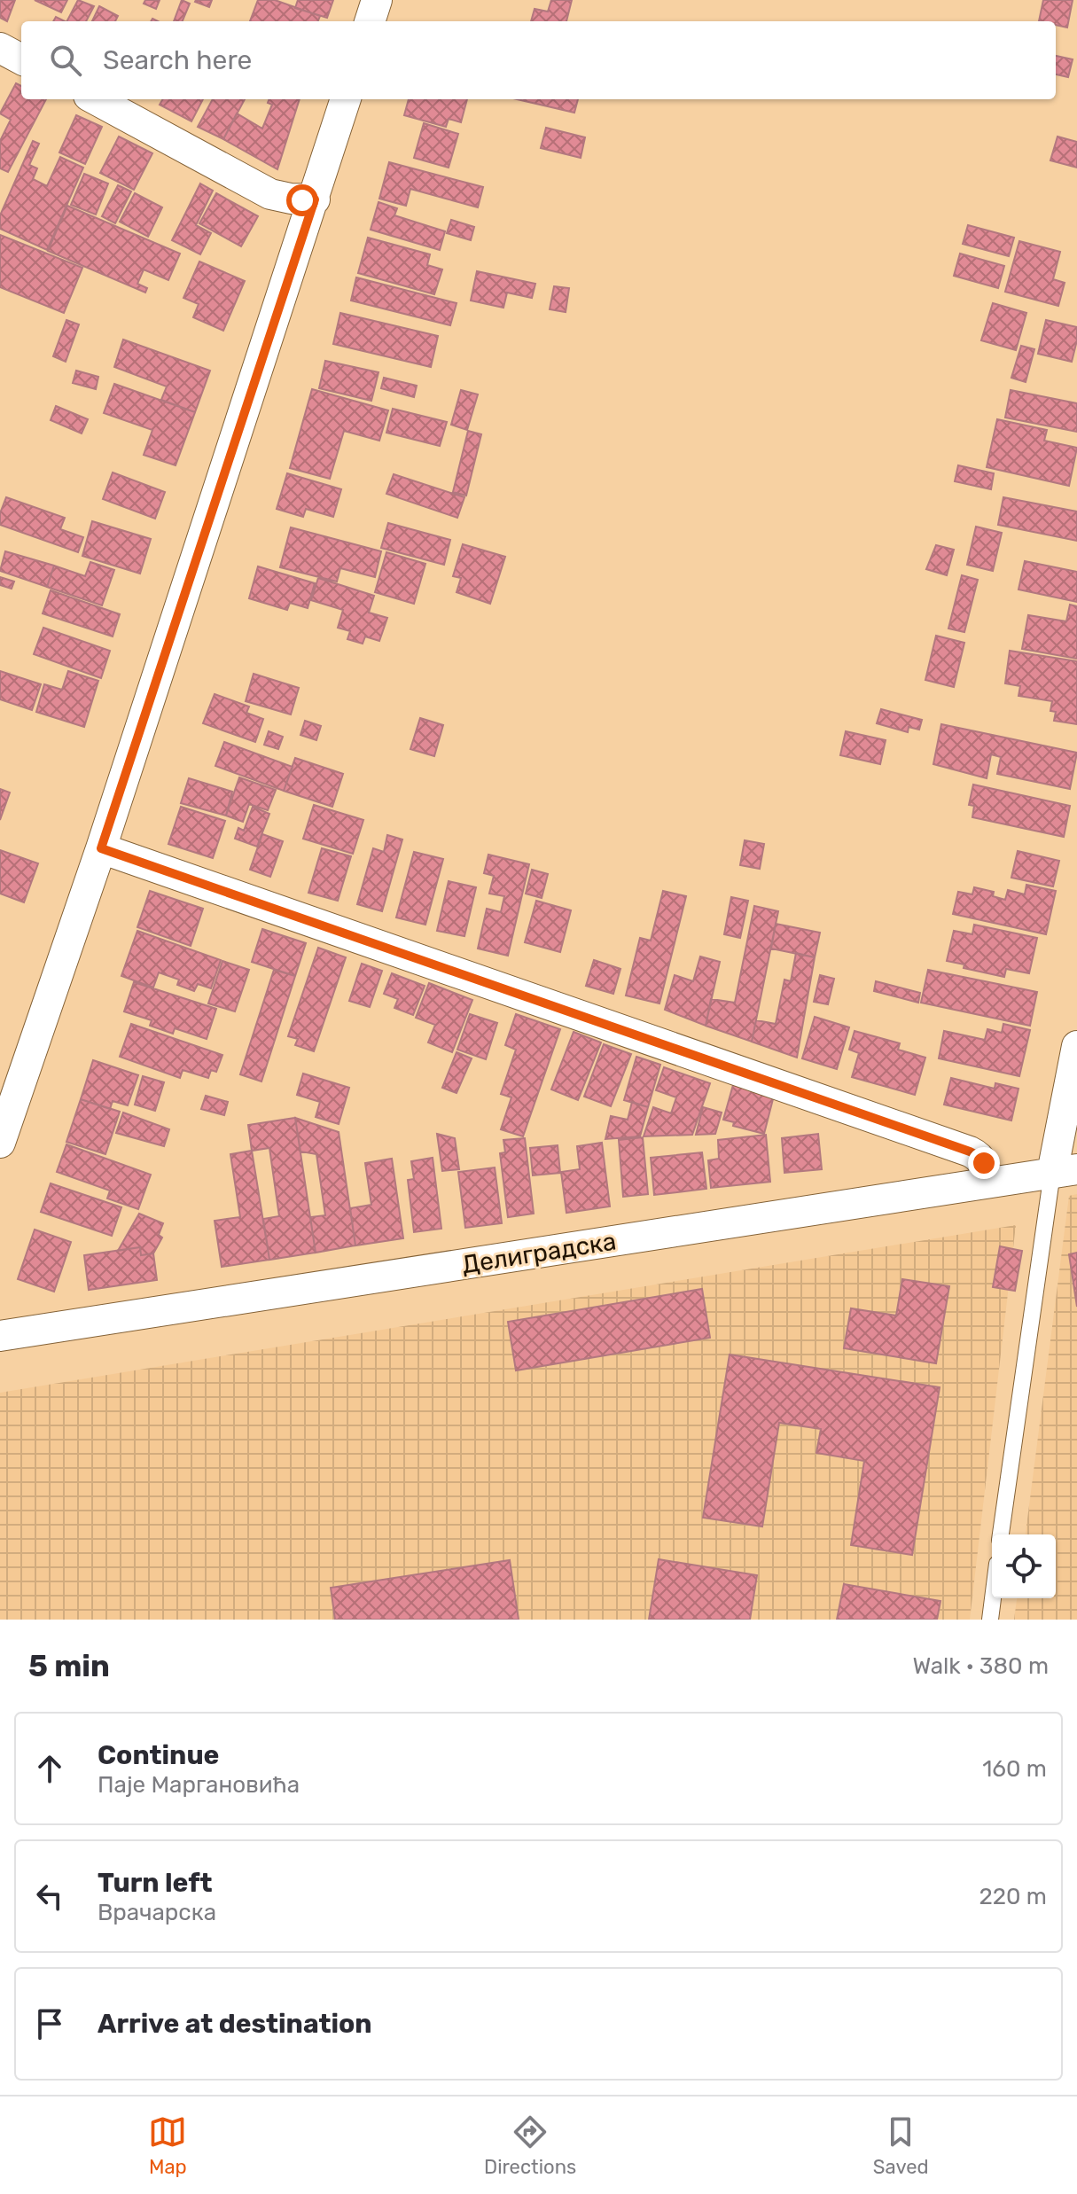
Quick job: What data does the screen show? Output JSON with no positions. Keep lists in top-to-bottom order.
{
  "streets": {
    "street": ["Делиградска"]
  },
  "page": {
    "search": "Search here",
    "heading": ["5 min", "Walk · 380 m"],
    "list": [
      ["Continue", "Паје Маргановића", "160 m"],
      ["Turn left", "Врачарска", "220 m"],
      "Arrive at destination"
    ],
    "nav": ["Map", "Directions", "Saved"]
  }
}
